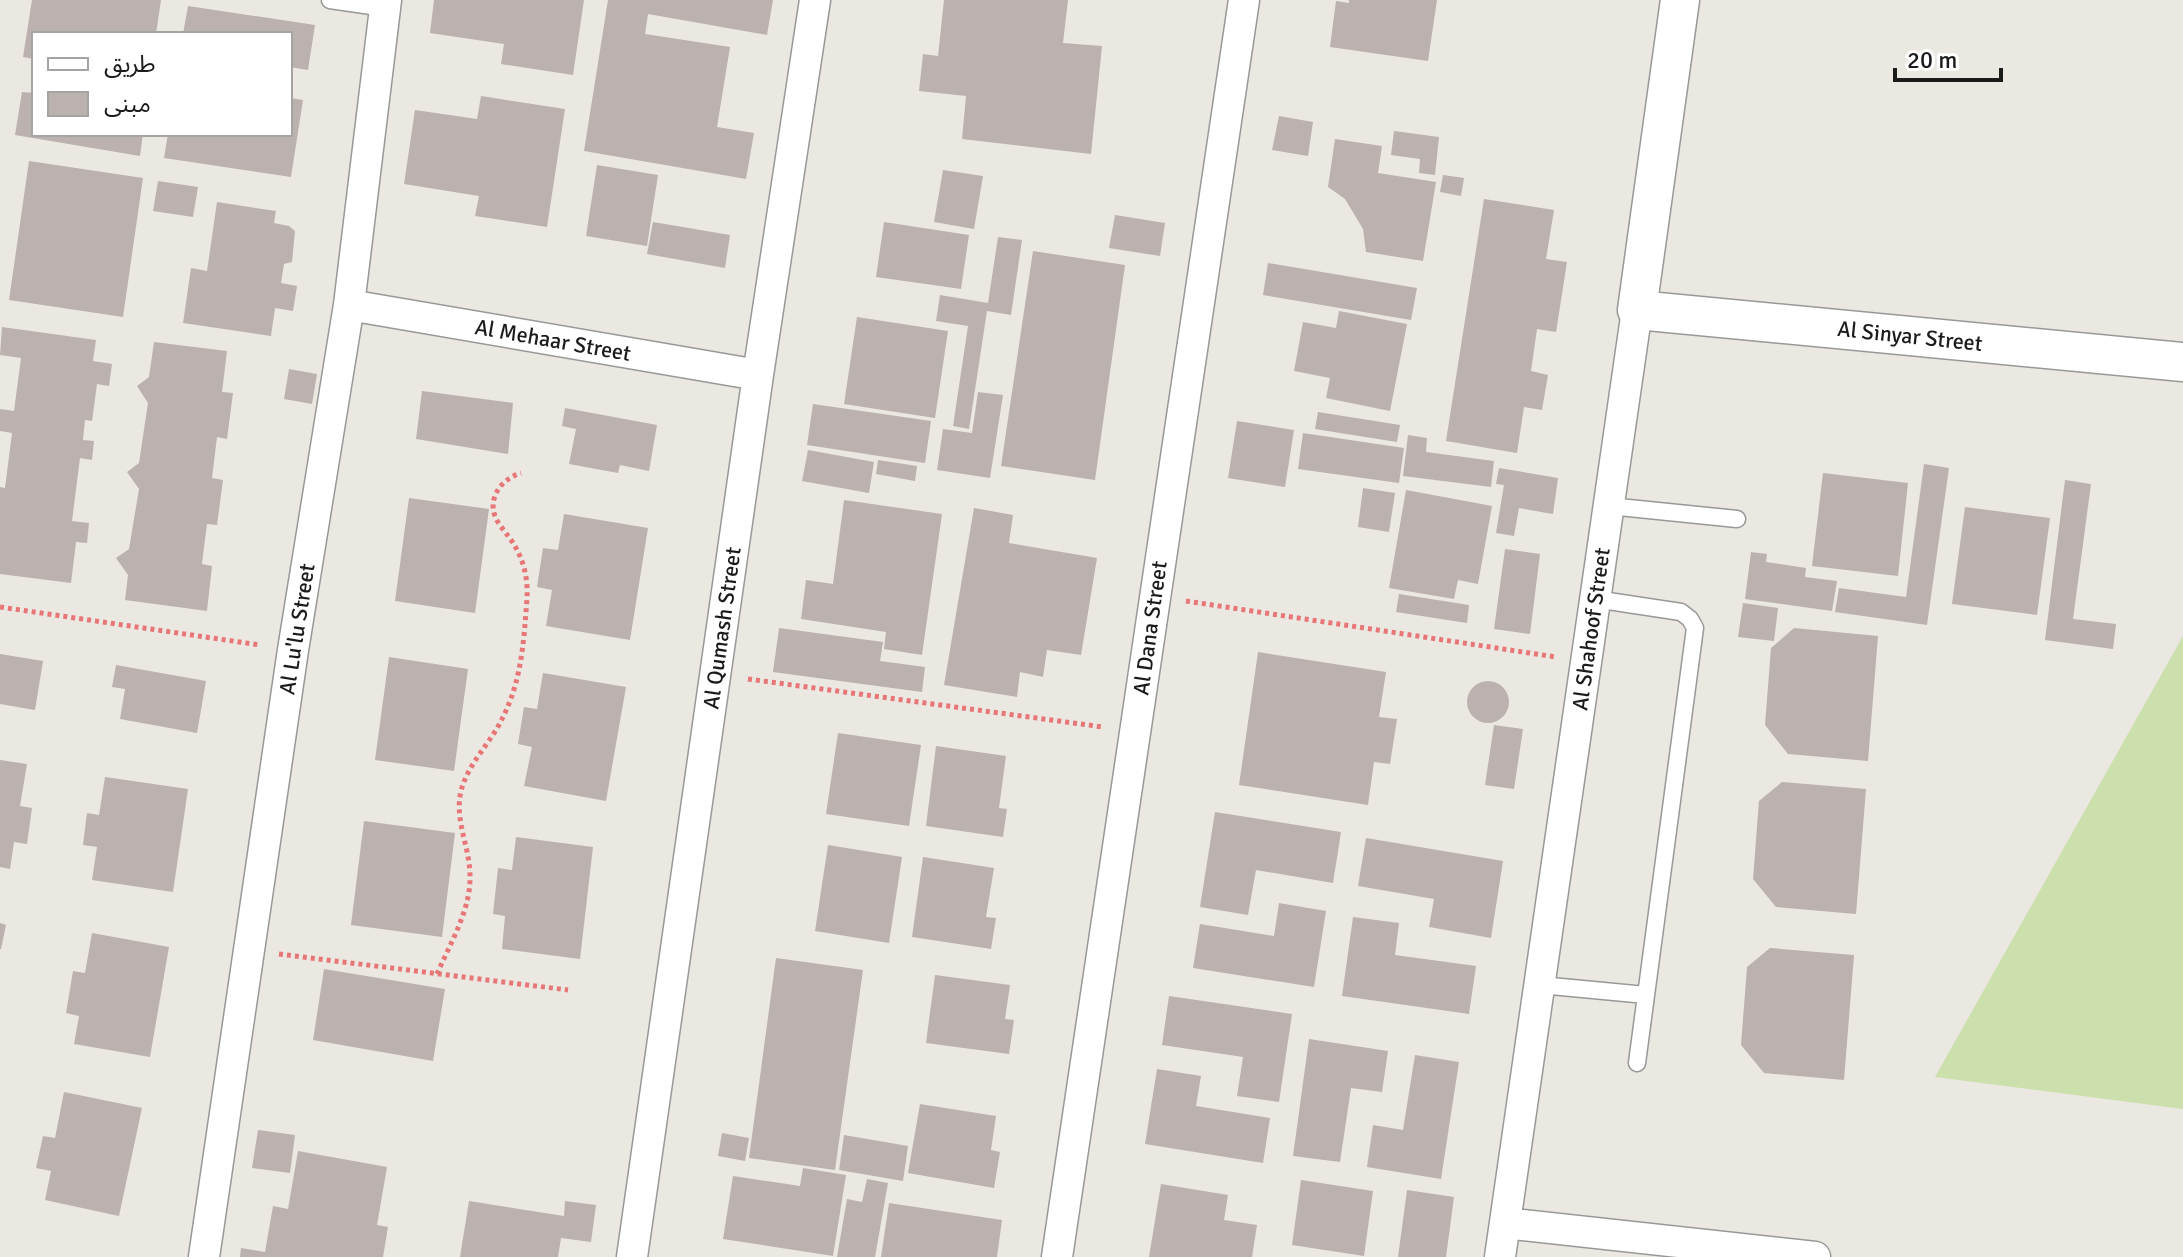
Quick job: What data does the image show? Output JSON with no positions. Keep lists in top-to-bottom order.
{
  "streets": {
    "street": [
      "Al Sinyar Street",
      "Al Mehaar Street",
      "Al Qumash Street",
      "Al Dana Street",
      "Al Lu'lu Street",
      "Al Shahoof Street"
    ]
  },
  "crossings": [
    ["Al Sinyar Street", "Al Shahoof Street"],
    ["Al Mehaar Street", "Al Qumash Street"],
    ["Al Mehaar Street", "Al Lu'lu Street"]
  ],
  "legend": ["طريق", "مبنى"],
  "scale_bar": "20 m"
}
